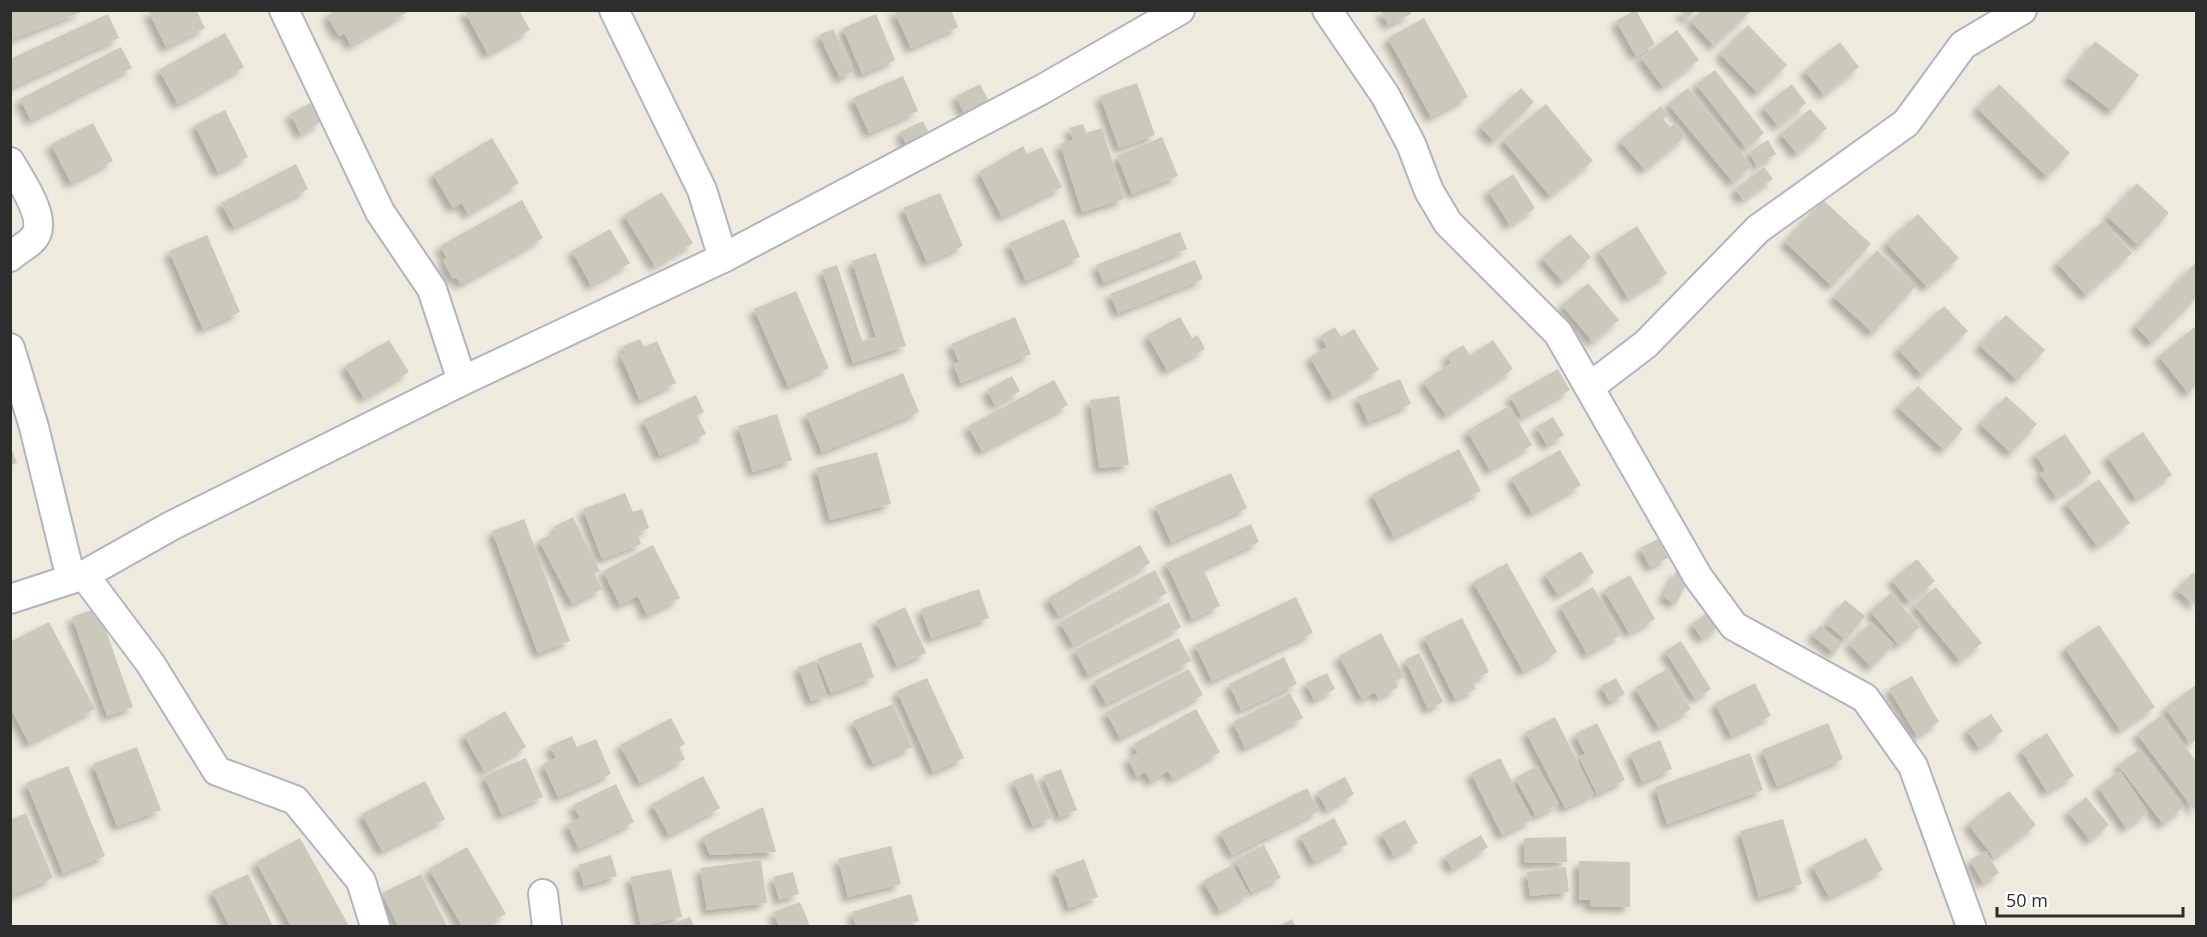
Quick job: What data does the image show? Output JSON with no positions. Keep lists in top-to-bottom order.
{
  "scale_bar": "50 m"
}
